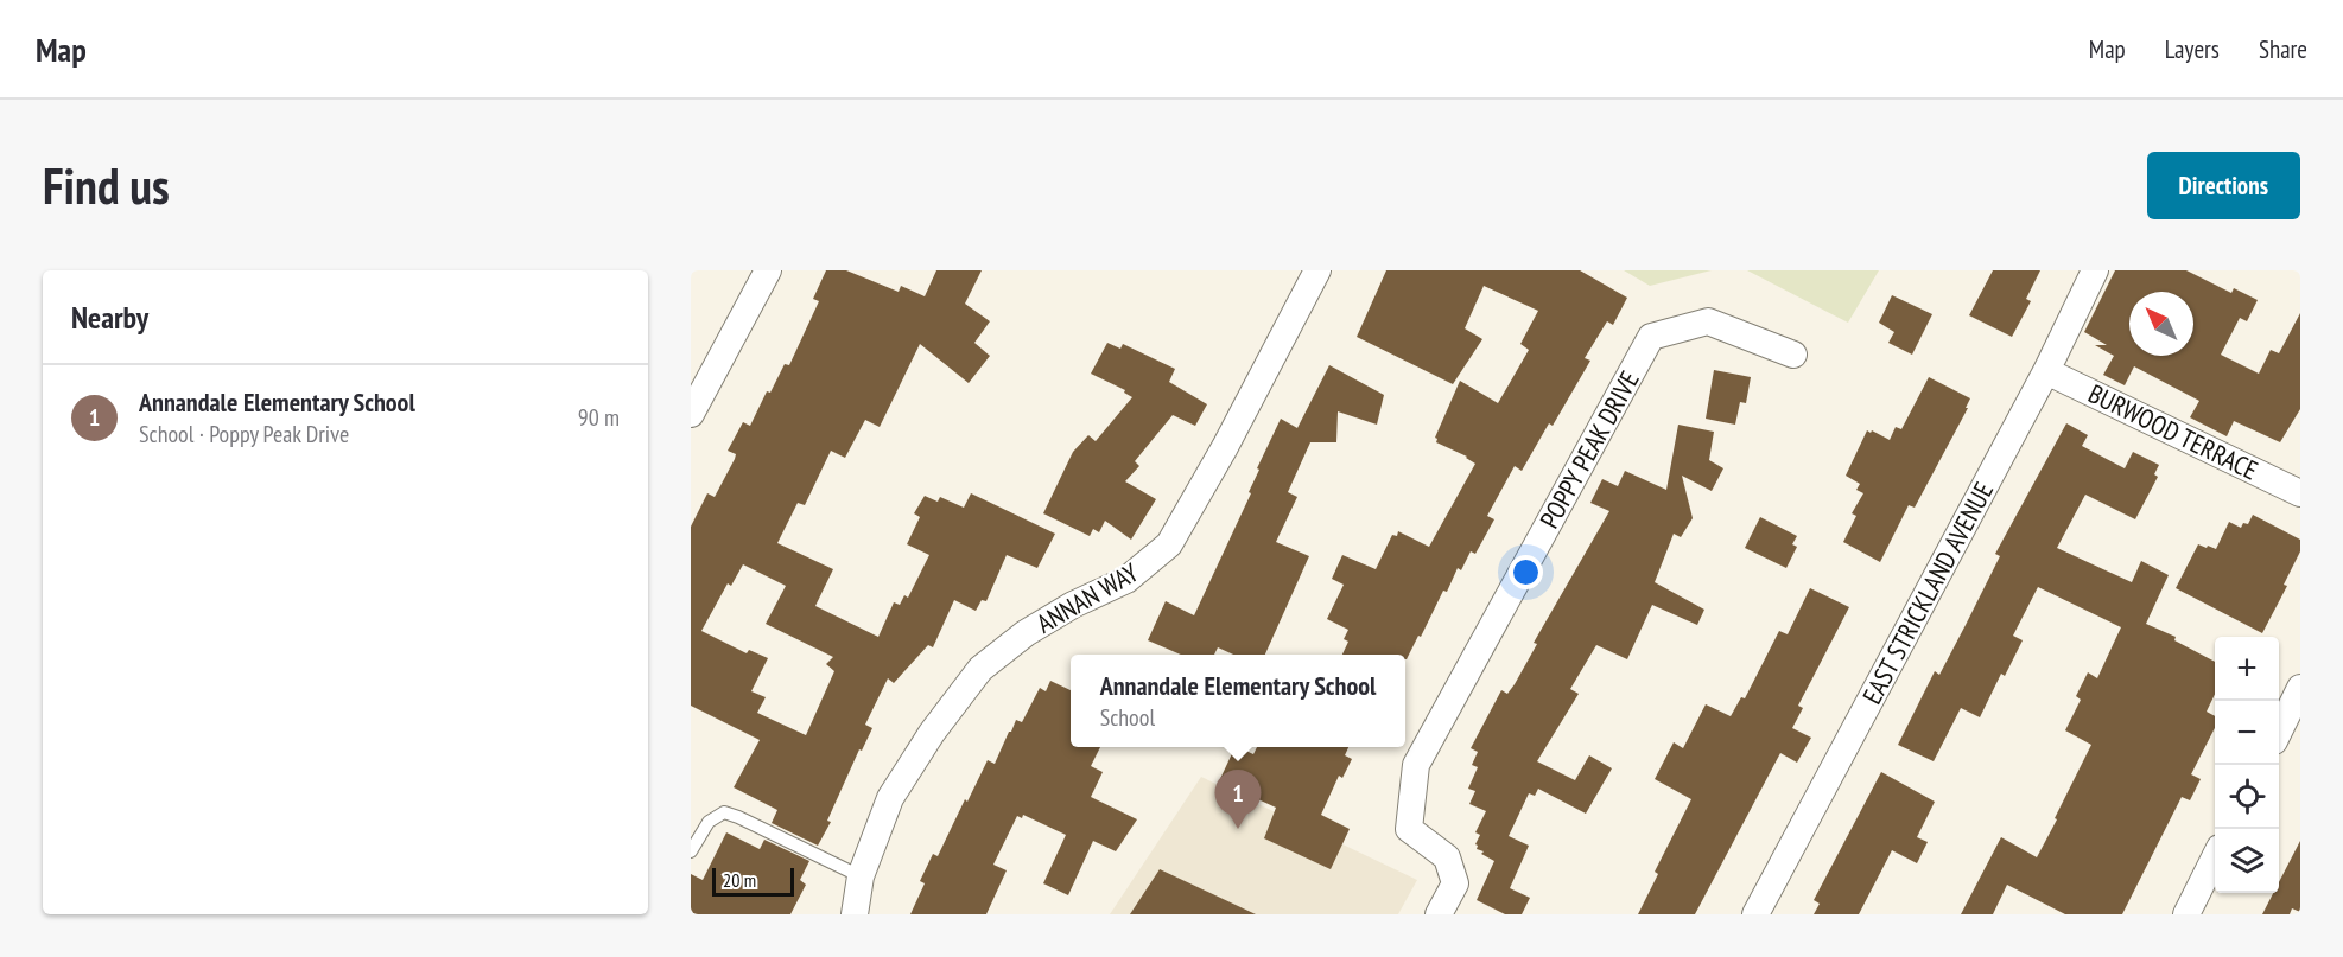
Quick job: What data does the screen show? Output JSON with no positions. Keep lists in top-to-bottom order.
{
  "streets": {
    "street": [
      "BURWOOD TERRACE",
      "POPPY PEAK DRIVE",
      "EAST STRICKLAND AVENUE",
      "ANNAN WAY"
    ]
  },
  "crossings": [
    ["BURWOOD TERRACE", "EAST STRICKLAND AVENUE"]
  ],
  "scale_bar": "20 m",
  "north": "top left",
  "page": {
    "header": "Map",
    "nav": ["Map", "Layers", "Share"],
    "buttons": "Directions",
    "title": "Find us",
    "heading": "Nearby",
    "list": [
      {
        "mark": "1",
        "name": "Annandale Elementary School",
        "note": "School · Poppy Peak Drive",
        "value": "90 m"
      }
    ],
    "map_buttons": ["+", "−"],
    "popup": ["Annandale Elementary School", "School"],
    "pins": "1",
    "scale": "20 m"
  }
}
